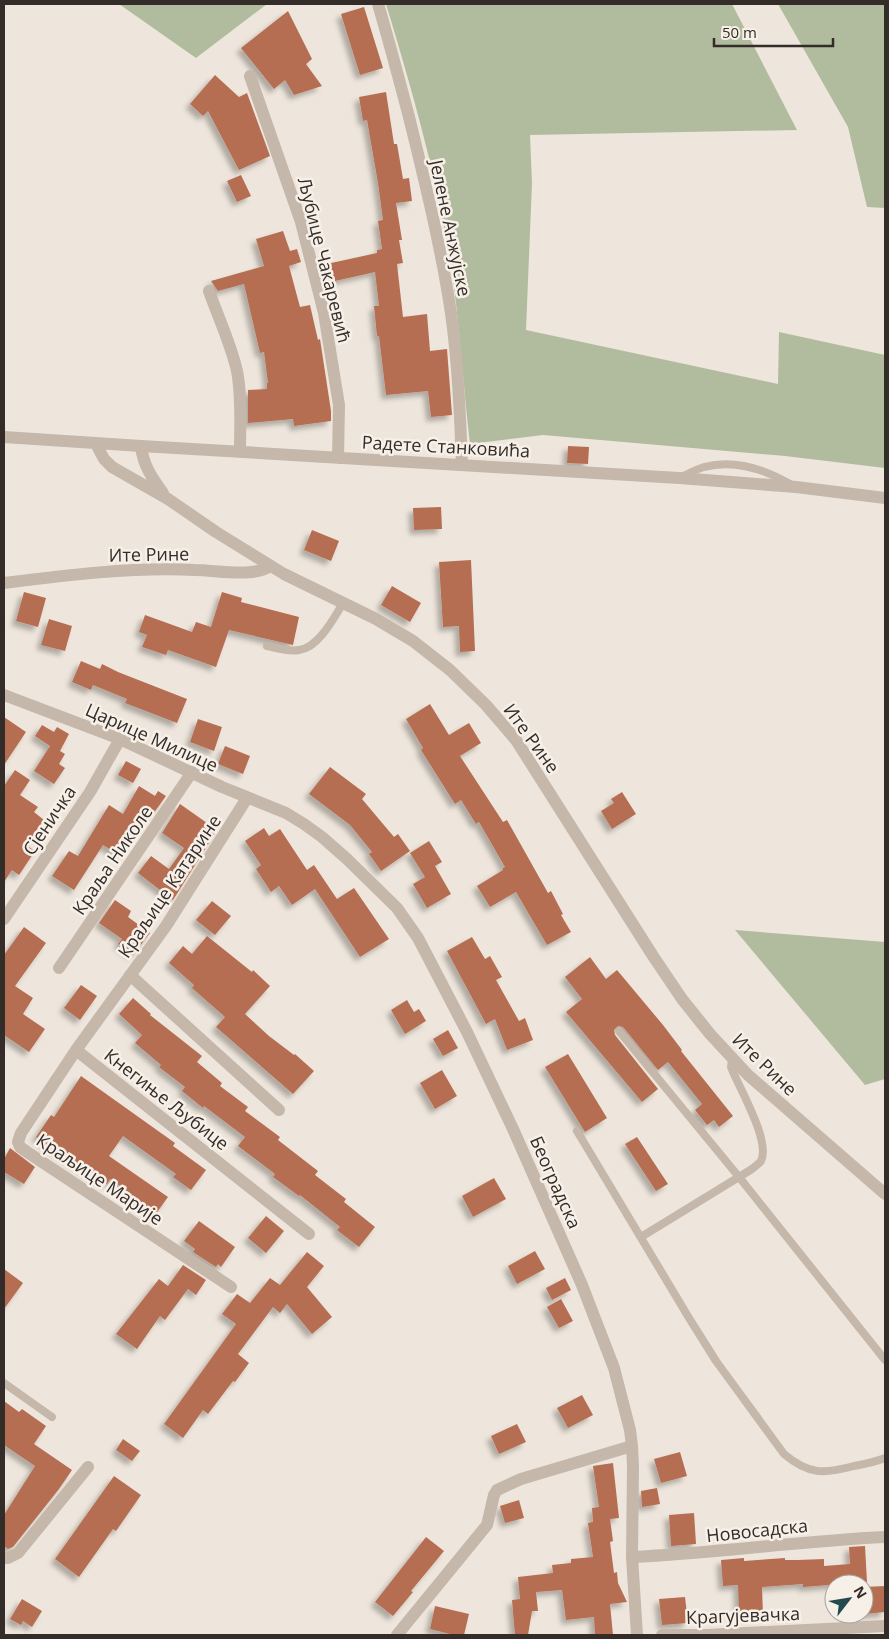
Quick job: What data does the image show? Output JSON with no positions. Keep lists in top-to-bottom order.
{
  "streets": {
    "street": [
      "Јелене Анжујске",
      "Љубице Чакаревић",
      "Радете Станковића",
      "Ите Рине",
      "Царице Милице",
      "Сјеничка",
      "Краља Николе",
      "Краљице Катарине",
      "Кнегиње Љубице",
      "Краљице Марије",
      "Београдска",
      "Новосадска",
      "Крагујевачка"
    ]
  },
  "crossings": [
    ["Јелене Анжујске", "Радете Станковића"],
    ["Љубице Чакаревић", "Радете Станковића"],
    ["Царице Милице", "Сјеничка"],
    ["Царице Милице", "Краља Николе"],
    ["Царице Милице", "Краљице Катарине"],
    ["Царице Милице", "Београдска"],
    ["Кнегиње Љубице", "Краљице Марије"],
    ["Београдска", "Новосадска"]
  ],
  "scale_bar": "50 m",
  "north": "top right"
}
